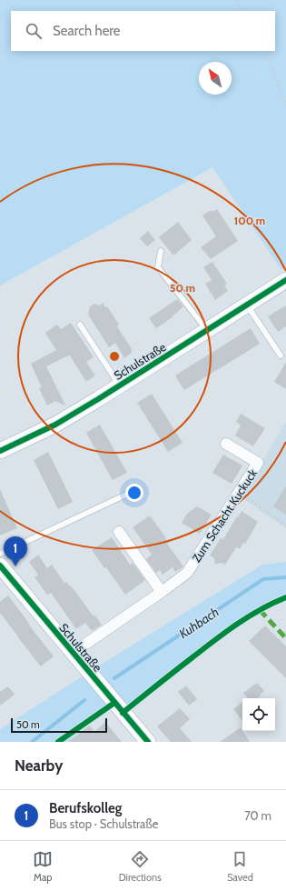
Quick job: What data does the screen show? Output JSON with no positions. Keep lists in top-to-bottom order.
{
  "streets": {
    "main road": ["Schulstraße"],
    "street": ["Zum Schacht Kuckuck"]
  },
  "crossings": [
    ["Schulstraße", "Zum Schacht Kuckuck"]
  ],
  "water": ["Kuhbach"],
  "scale_bar": "50 m",
  "north": "top left",
  "page": {
    "search": "Search here",
    "pins": "1",
    "scale": "50 m",
    "heading": "Nearby",
    "list": [
      {
        "mark": "1",
        "name": "Berufskolleg",
        "note": "Bus stop · Schulstraße",
        "value": "70 m"
      }
    ],
    "nav": ["Map", "Directions", "Saved"]
  },
  "rings": ["100 m", "50 m"]
}
